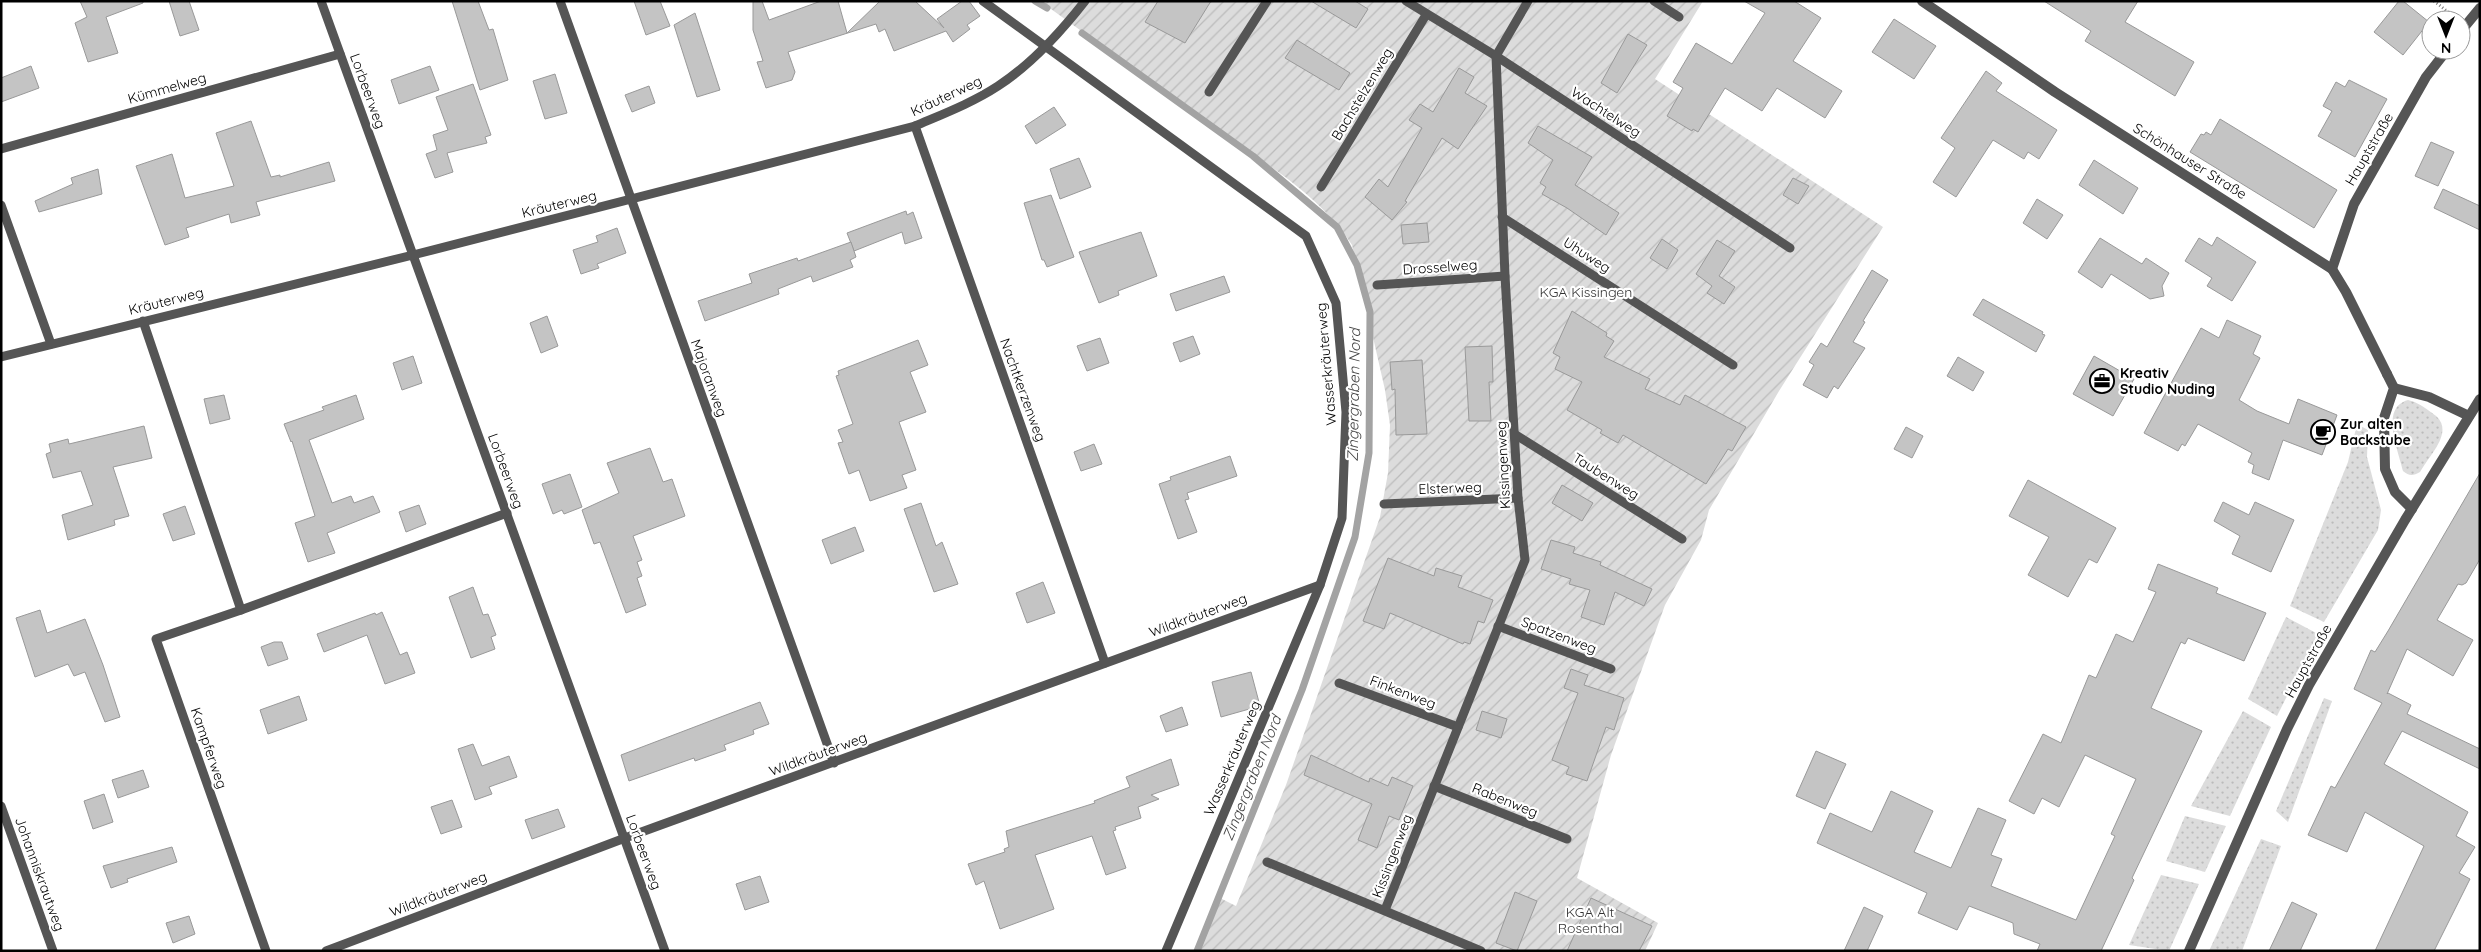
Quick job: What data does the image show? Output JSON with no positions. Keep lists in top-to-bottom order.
{
  "streets": {
    "street": ["Hauptstraße", "Schönhauser Straße"],
    "lane": [
      "Kümmelweg",
      "Lorbeerweg",
      "Bachstelzenweg",
      "Kräuterweg",
      "Wachtelweg",
      "Uhuweg",
      "Drosselweg",
      "Wasserkräuterweg",
      "Majoranweg",
      "Nachtkerzenweg",
      "Kissingenweg",
      "Taubenweg",
      "Elsterweg",
      "Wildkräuterweg",
      "Spatzenweg",
      "Finkenweg",
      "Kampferweg",
      "Rabenweg",
      "Johanniskrautweg"
    ]
  },
  "crossings": [
    ["Kümmelweg", "Lorbeerweg"],
    ["Lorbeerweg", "Kräuterweg"],
    ["Lorbeerweg", "Wildkräuterweg"],
    ["Lorbeerweg", "Kampferweg"],
    ["Bachstelzenweg", "Wachtelweg"],
    ["Kräuterweg", "Wasserkräuterweg"],
    ["Kräuterweg", "Majoranweg"],
    ["Kräuterweg", "Nachtkerzenweg"],
    ["Wachtelweg", "Kissingenweg"],
    ["Hauptstraße", "Schönhauser Straße"],
    ["Uhuweg", "Kissingenweg"],
    ["Drosselweg", "Kissingenweg"],
    ["Wasserkräuterweg", "Wildkräuterweg"],
    ["Majoranweg", "Wildkräuterweg"],
    ["Nachtkerzenweg", "Wildkräuterweg"],
    ["Kissingenweg", "Taubenweg"],
    ["Kissingenweg", "Elsterweg"],
    ["Kissingenweg", "Spatzenweg"],
    ["Kissingenweg", "Finkenweg"],
    ["Kissingenweg", "Rabenweg"]
  ],
  "water": ["Zingergraben Nord"],
  "parks": ["KGA Kissingen", "KGA Alt Rosenthal"],
  "places": {
    "office": ["Kreativ Studio Nuding"],
    "cafe": ["Zur alten Backstube"]
  },
  "north": "bottom"
}
